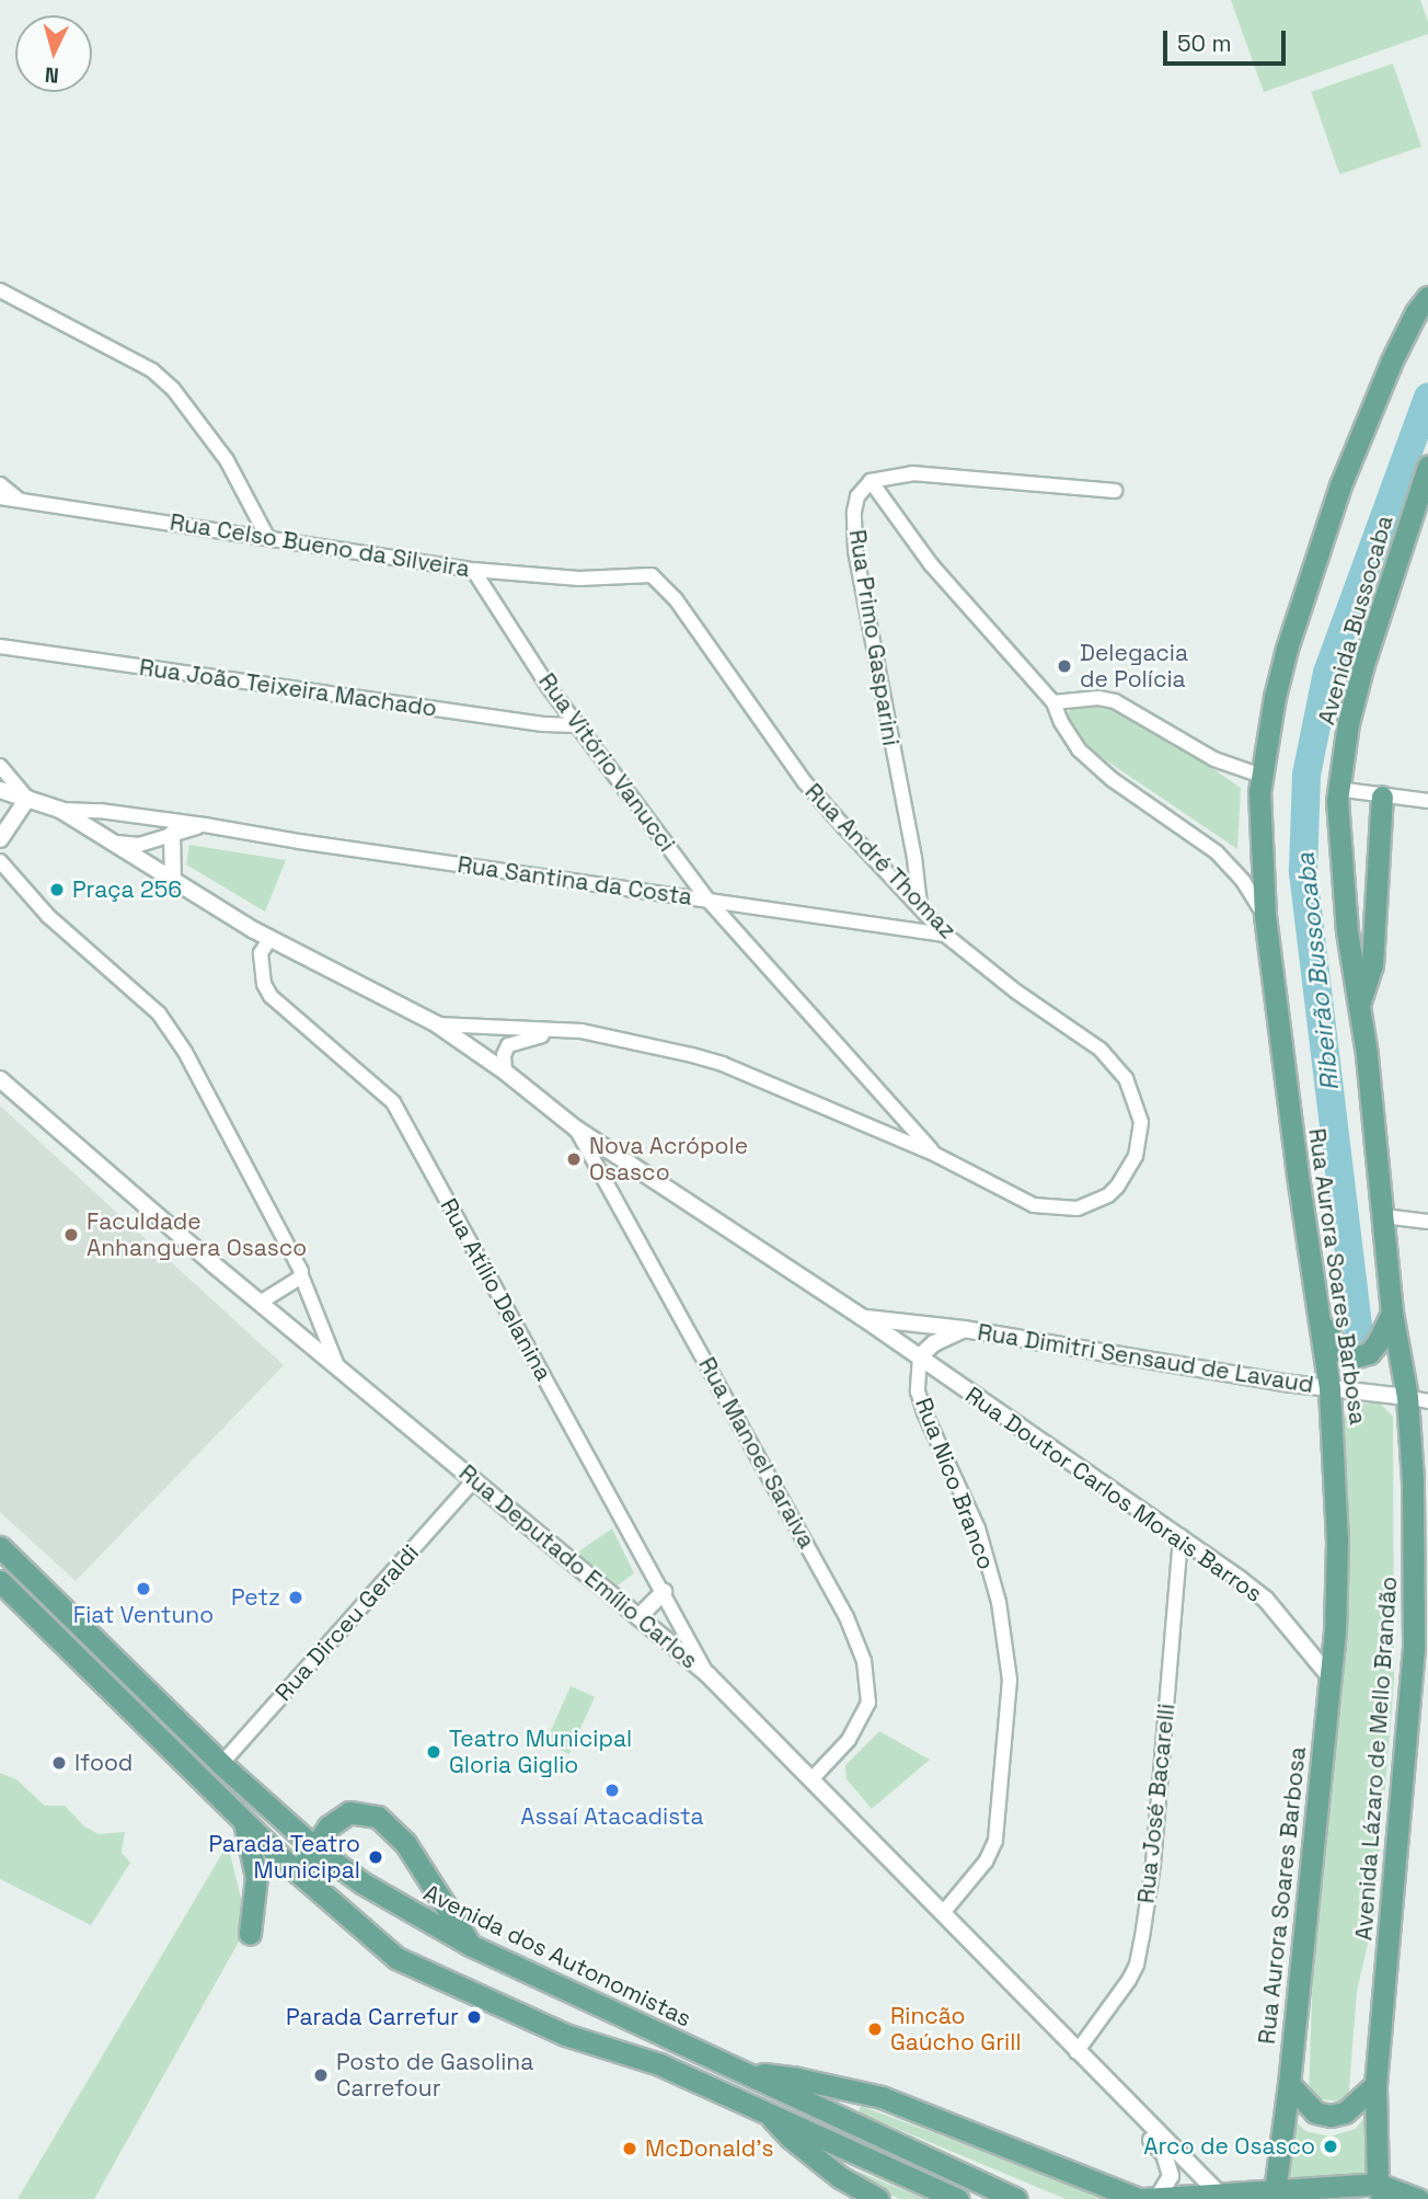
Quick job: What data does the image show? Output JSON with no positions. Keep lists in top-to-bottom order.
{
  "streets": {
    "main road": [
      "Avenida Bussocaba",
      "Rua Aurora Soares Barbosa",
      "Avenida Lázaro de Mello Brandão",
      "Avenida dos Autonomistas"
    ],
    "street": [
      "Rua Celso Bueno da Silveira",
      "Rua Primo Gasparini",
      "Rua João Teixeira Machado",
      "Rua Vitório Vanucci",
      "Rua André Thomaz",
      "Rua Santina da Costa",
      "Rua Atílio Delanina",
      "Rua Dimitri Sensaud de Lavaud",
      "Rua Manoel Saraiva",
      "Rua Nico Branco",
      "Rua Doutor Carlos Morais Barros",
      "Rua Deputado Emílio Carlos",
      "Rua Dirceu Geraldi",
      "Rua José Bacarelli"
    ]
  },
  "crossings": [
    ["Rua Celso Bueno da Silveira", "Rua Vitório Vanucci"],
    ["Rua Celso Bueno da Silveira", "Rua André Thomaz"],
    ["Avenida Bussocaba", "Avenida Lázaro de Mello Brandão"],
    ["Rua Primo Gasparini", "Rua André Thomaz"],
    ["Rua João Teixeira Machado", "Rua Vitório Vanucci"],
    ["Rua Vitório Vanucci", "Rua André Thomaz"],
    ["Rua Vitório Vanucci", "Rua Santina da Costa"],
    ["Rua André Thomaz", "Rua Santina da Costa"],
    ["Rua André Thomaz", "Rua Doutor Carlos Morais Barros"],
    ["Rua Santina da Costa", "Rua Doutor Carlos Morais Barros"],
    ["Rua Aurora Soares Barbosa", "Rua Dimitri Sensaud de Lavaud"],
    ["Rua Aurora Soares Barbosa", "Rua Doutor Carlos Morais Barros"],
    ["Rua Atílio Delanina", "Rua Doutor Carlos Morais Barros"],
    ["Rua Atílio Delanina", "Rua Deputado Emílio Carlos"],
    ["Rua Dimitri Sensaud de Lavaud", "Rua Doutor Carlos Morais Barros"],
    ["Rua Dimitri Sensaud de Lavaud", "Avenida Lázaro de Mello Brandão"],
    ["Rua Manoel Saraiva", "Rua Doutor Carlos Morais Barros"],
    ["Rua Manoel Saraiva", "Rua Deputado Emílio Carlos"],
    ["Rua Nico Branco", "Rua Doutor Carlos Morais Barros"],
    ["Rua Nico Branco", "Rua Deputado Emílio Carlos"],
    ["Rua Doutor Carlos Morais Barros", "Rua José Bacarelli"],
    ["Rua Deputado Emílio Carlos", "Rua Dirceu Geraldi"],
    ["Rua Deputado Emílio Carlos", "Rua José Bacarelli"],
    ["Rua Dirceu Geraldi", "Avenida dos Autonomistas"]
  ],
  "water": ["Ribeirão Bussocaba"],
  "places": [
    "Delegacia de Polícia",
    "Praça 256",
    "Nova Acrópole Osasco",
    "Faculdade Anhanguera Osasco",
    "Fiat Ventuno",
    "Petz",
    "Teatro Municipal Gloria Giglio",
    "Ifood",
    "Assaí Atacadista",
    "Parada Teatro Municipal",
    "Parada Carrefur",
    "Rincão Gaúcho Grill",
    "Posto de Gasolina Carrefour",
    "Arco de Osasco",
    "McDonald's"
  ],
  "scale_bar": "50 m",
  "north": "bottom"
}
